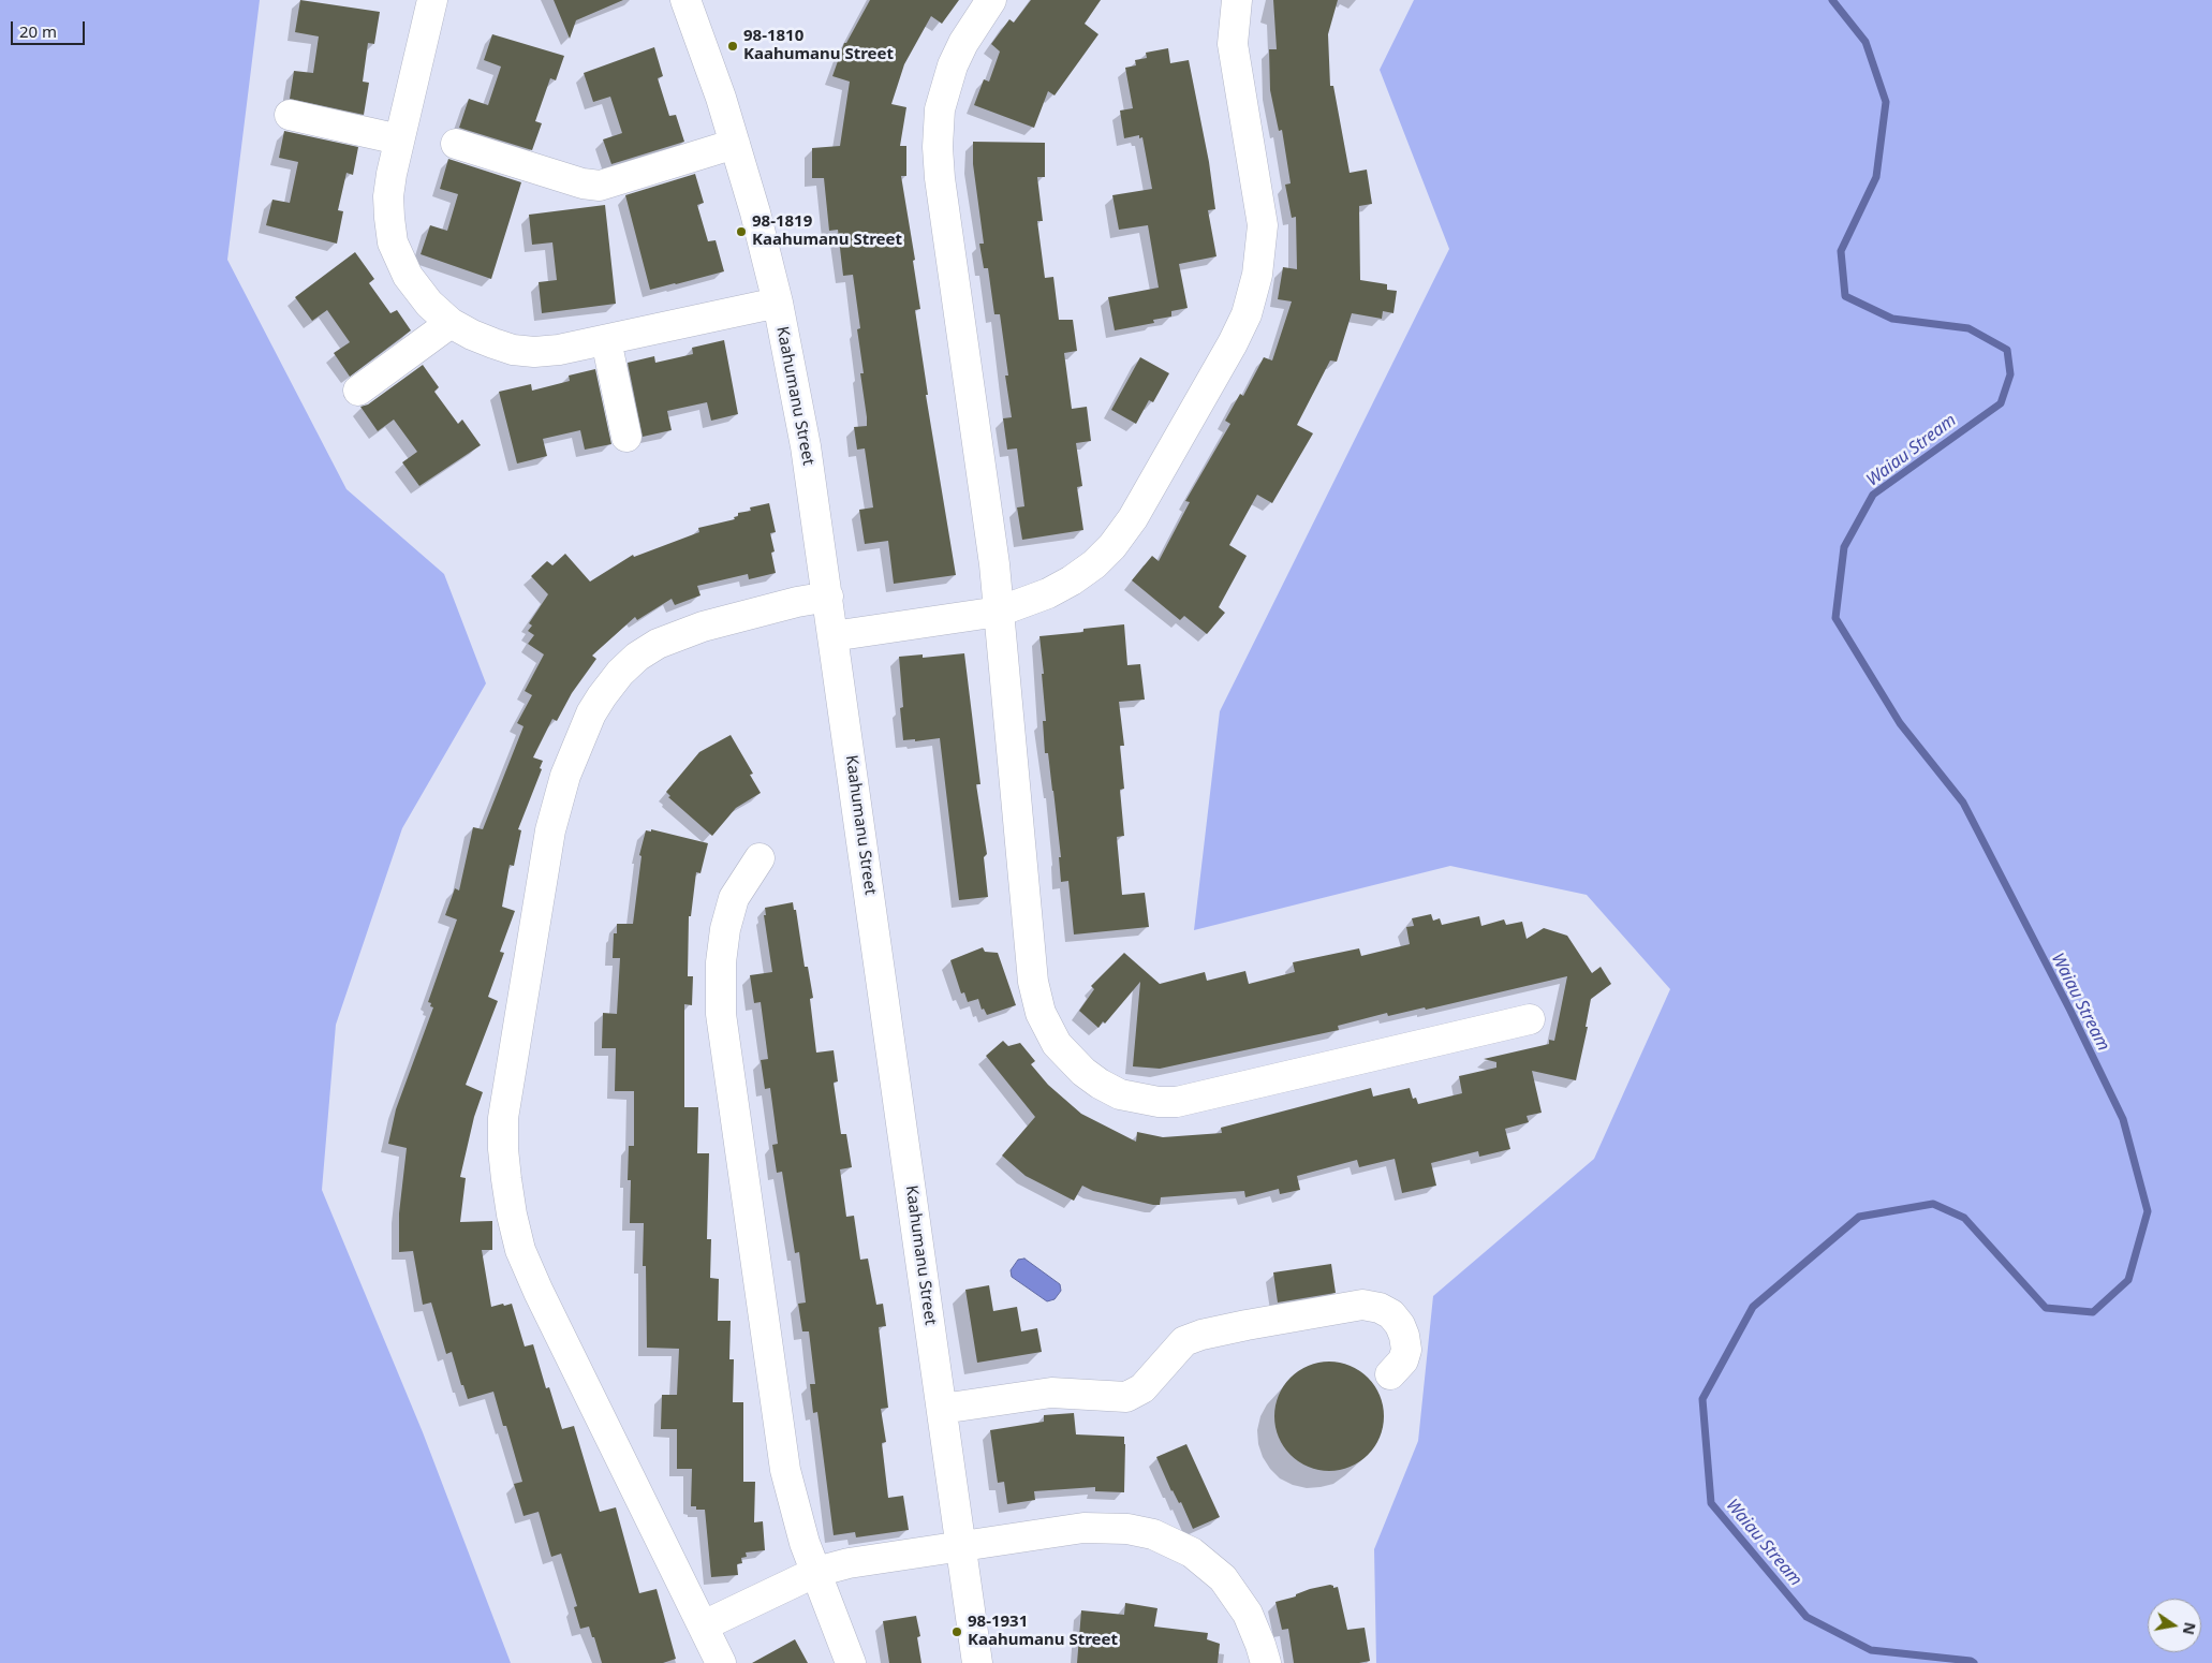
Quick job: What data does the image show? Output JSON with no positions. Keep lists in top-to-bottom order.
{
  "streets": {
    "street": ["Kaahumanu Street"]
  },
  "water": ["Waiau Stream"],
  "places": ["98-1810 Kaahumanu Street", "98-1819 Kaahumanu Street", "98-1931 Kaahumanu Street"],
  "scale_bar": "20 m",
  "north": "right"
}
